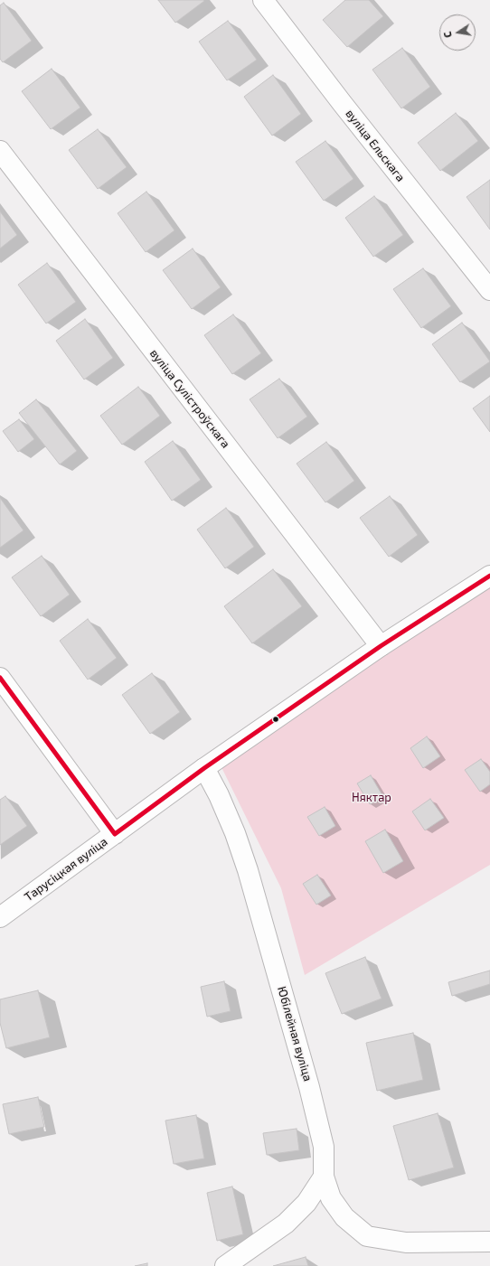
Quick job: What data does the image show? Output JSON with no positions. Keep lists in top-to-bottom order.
{
  "streets": {
    "street": [
      "вуліца Ельскага",
      "вуліца Сулістроўскага",
      "Тарусіцкая вуліца",
      "Юбілейная вуліца"
    ]
  },
  "crossings": [
    ["вуліца Сулістроўскага", "Тарусіцкая вуліца"],
    ["Тарусіцкая вуліца", "Юбілейная вуліца"]
  ],
  "parks": ["Няктар"],
  "north": "left"
}
